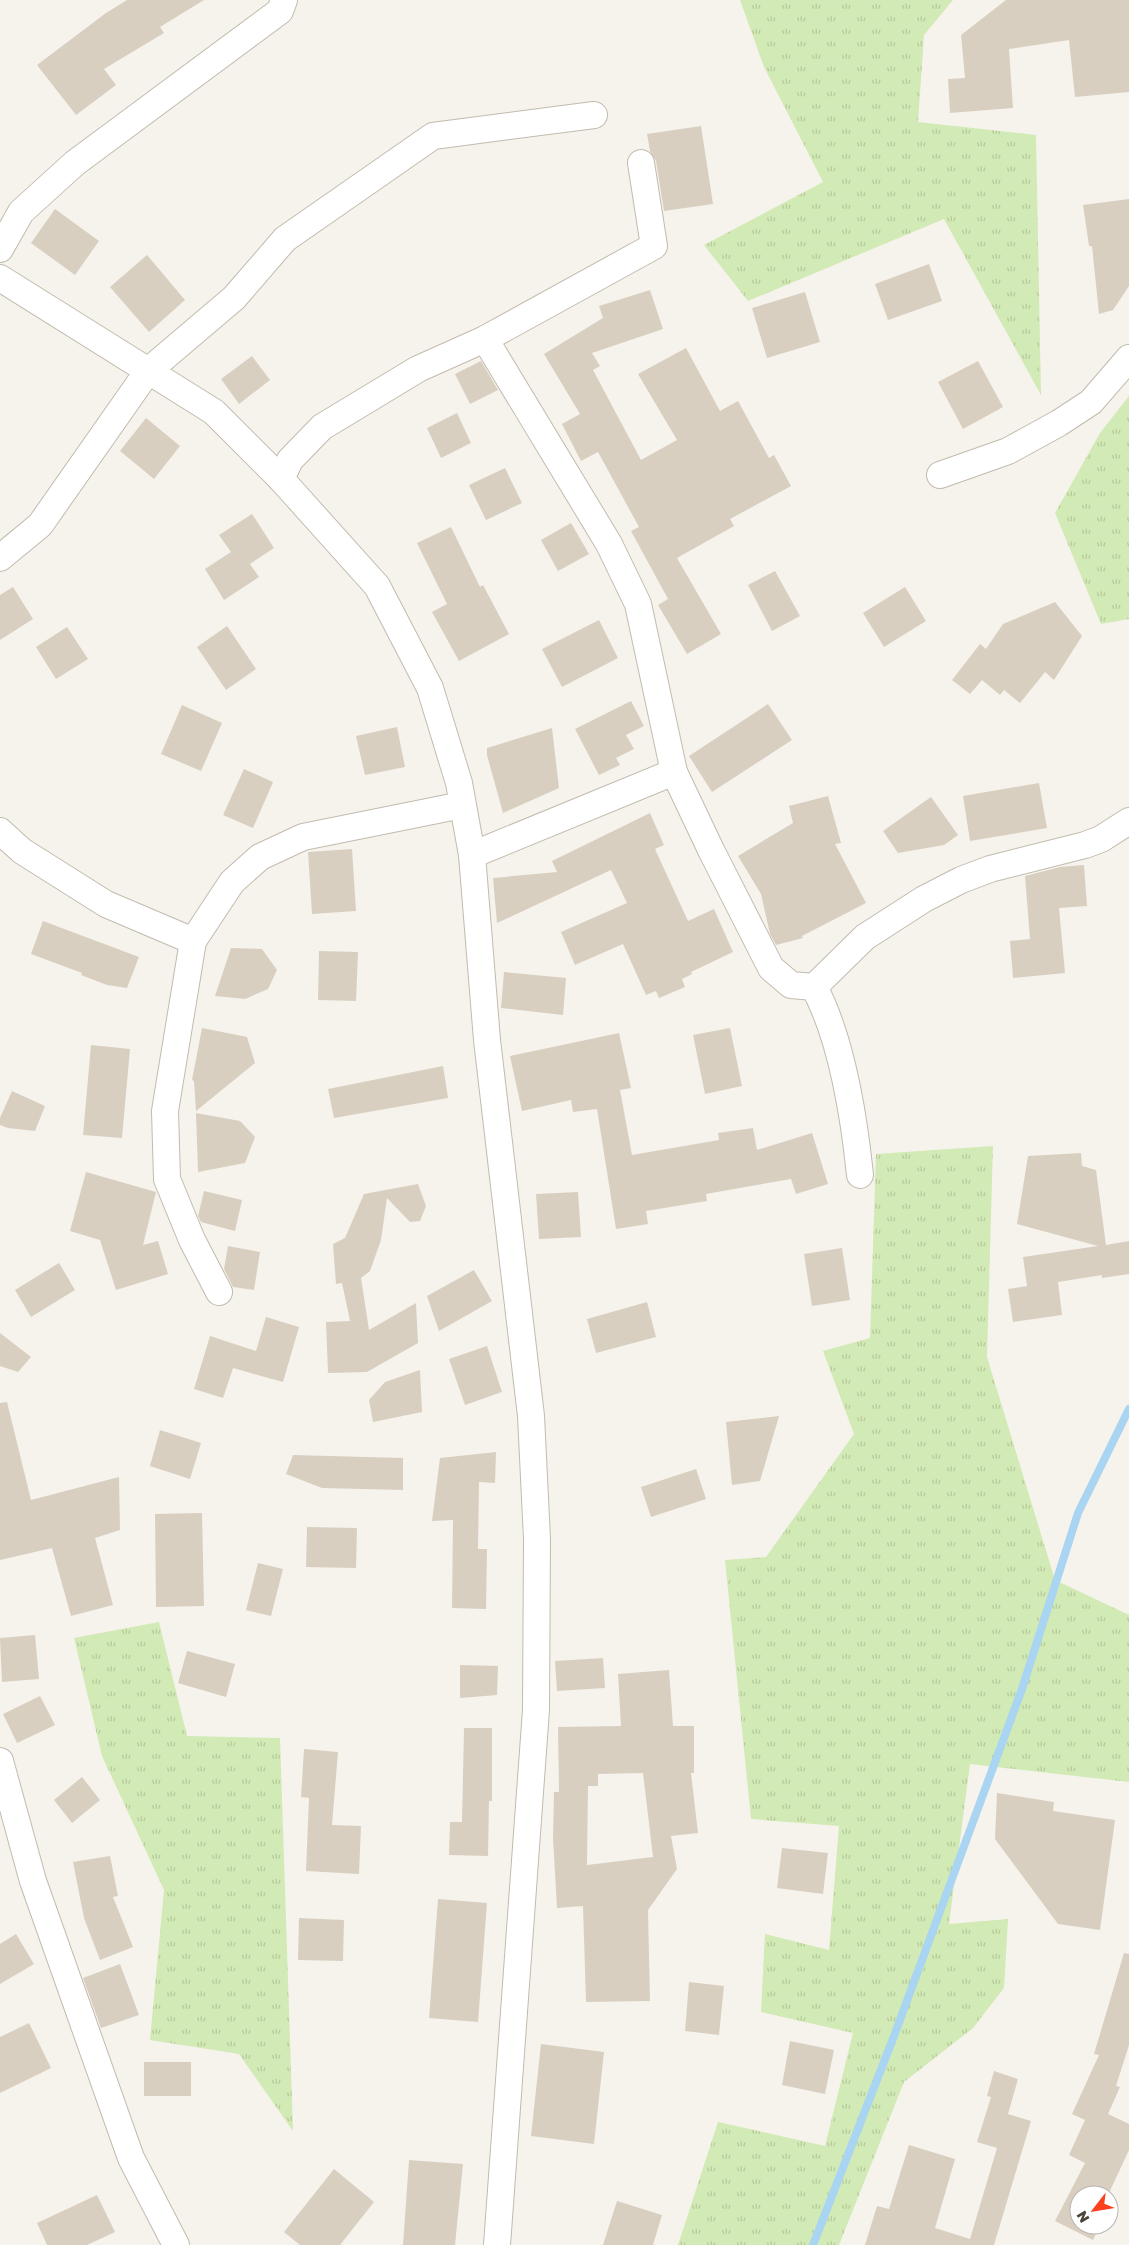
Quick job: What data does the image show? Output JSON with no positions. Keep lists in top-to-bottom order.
{
  "north": "bottom left"
}
